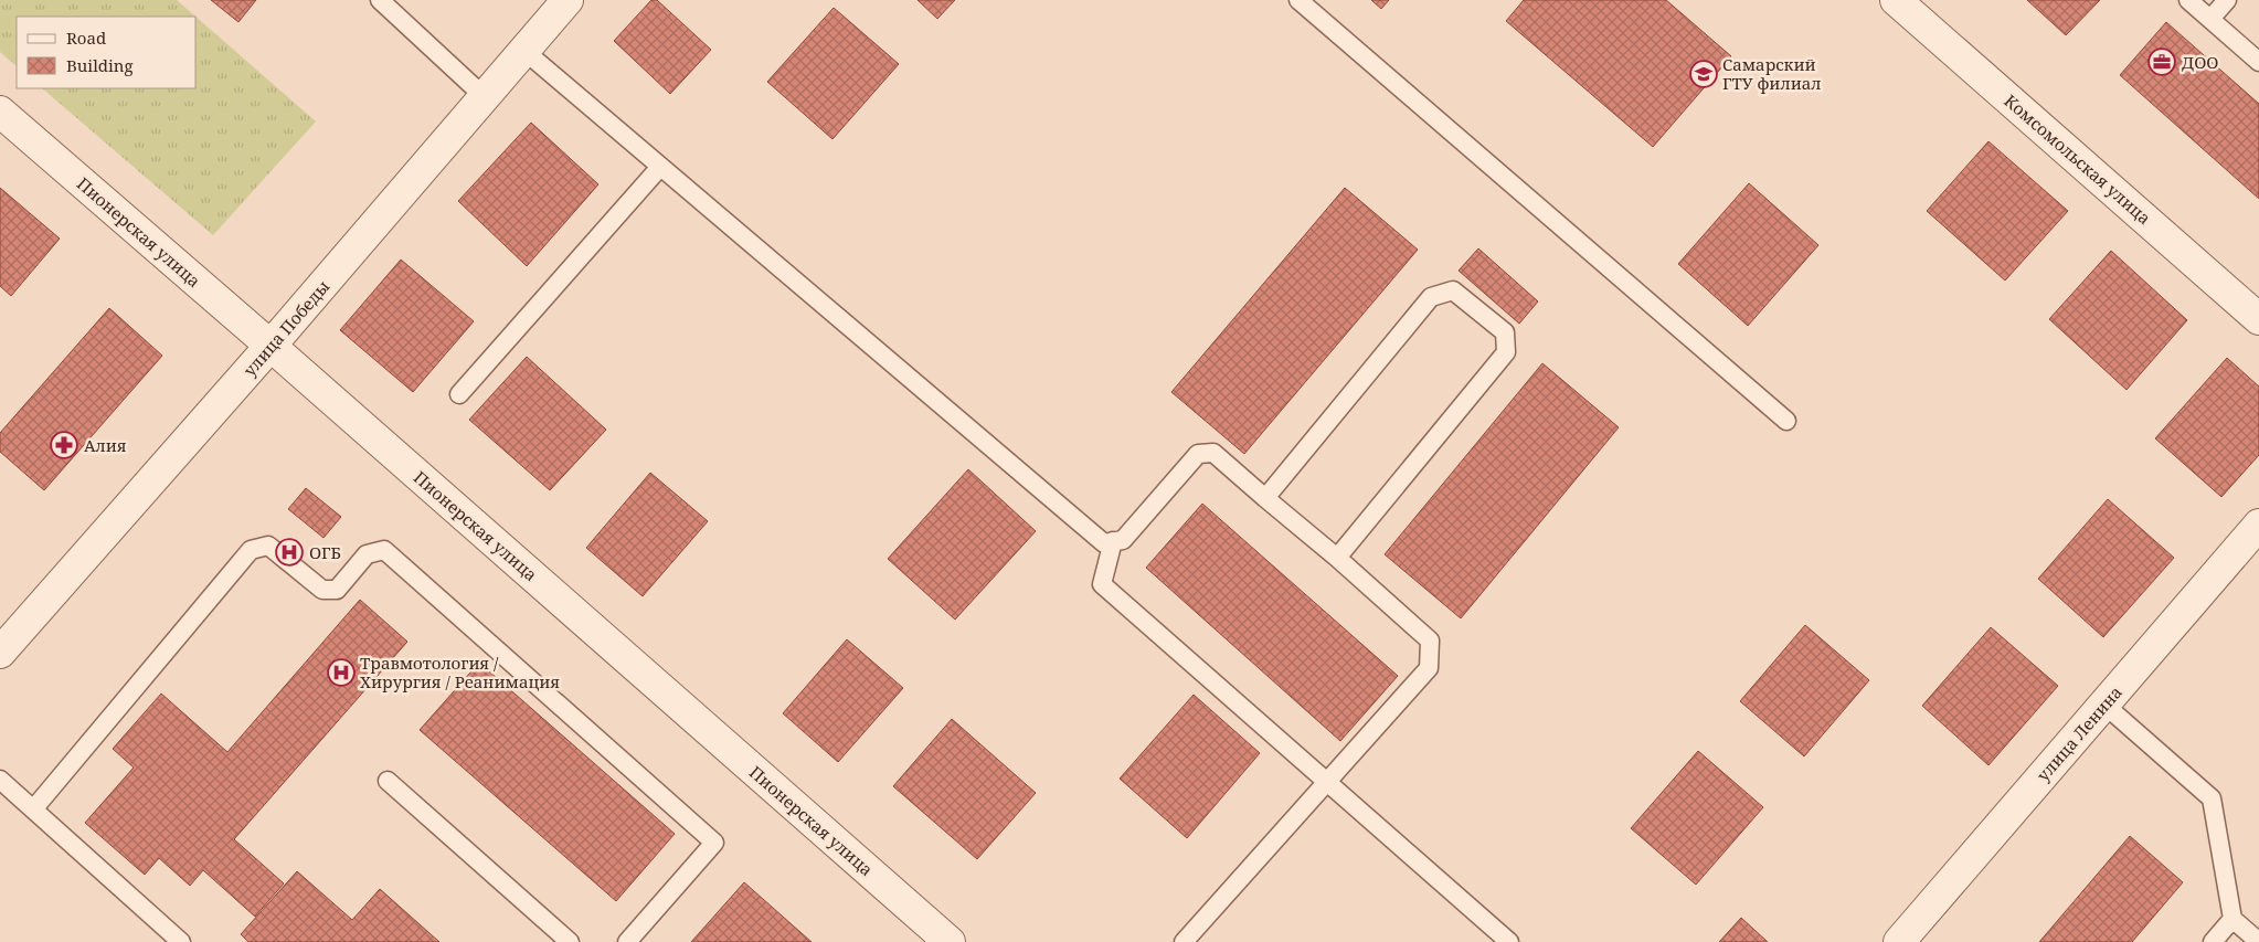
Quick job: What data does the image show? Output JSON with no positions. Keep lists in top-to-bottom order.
{
  "streets": {
    "street": [
      "Комсомольская улица",
      "Пионерская улица",
      "улица Победы",
      "улица Ленина"
    ]
  },
  "crossings": [
    ["Пионерская улица", "улица Победы"]
  ],
  "places": {
    "office": ["ДОО"],
    "school or university": ["Самарский ГТУ филиал"],
    "pharmacy": ["Алия"],
    "hospital": ["ОГБ", "Травмотология / Хирургия / Реанимация"]
  },
  "legend": ["Road", "Building"]
}
